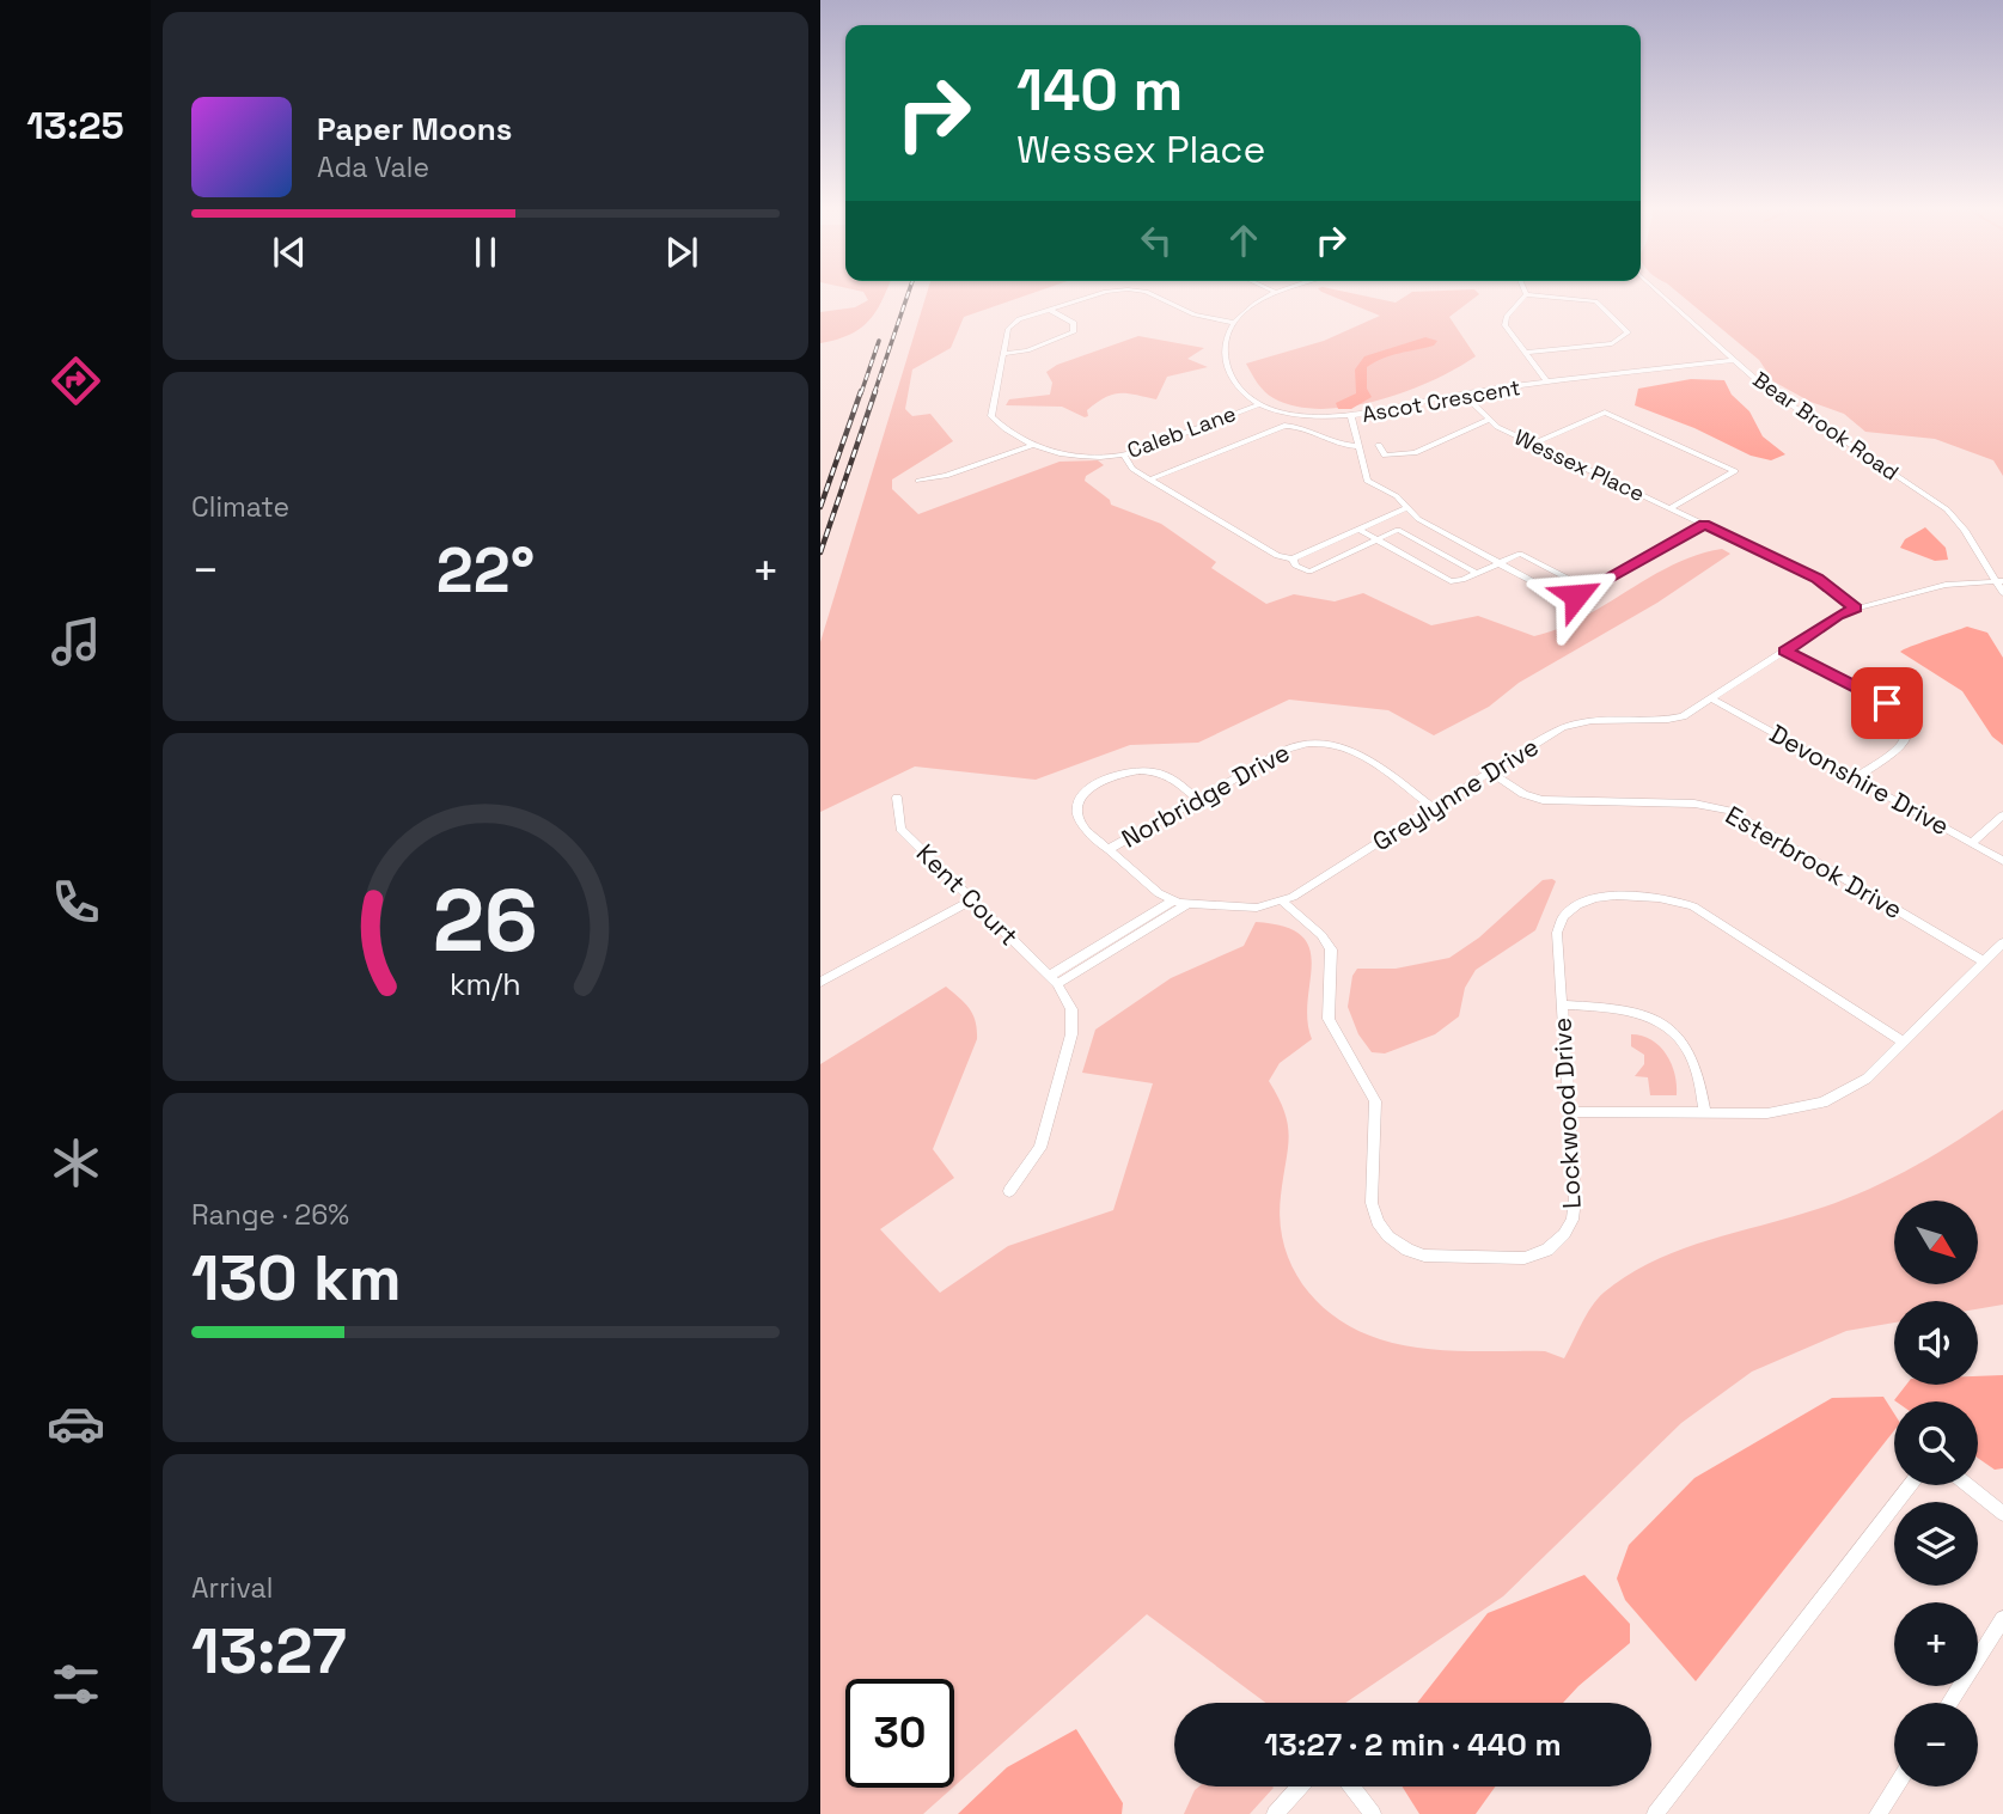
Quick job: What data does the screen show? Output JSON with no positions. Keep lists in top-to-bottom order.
{
  "streets": {
    "street": [
      "Ascot Crescent",
      "Bear Brook Road",
      "Caleb Lane",
      "Wessex Place",
      "Devonshire Drive",
      "Greylynne Drive",
      "Norbridge Drive",
      "Esterbrook Drive",
      "Kent Court",
      "Lockwood Drive"
    ]
  },
  "crossings": [
    ["Ascot Crescent", "Bear Brook Road"],
    ["Ascot Crescent", "Caleb Lane"],
    ["Ascot Crescent", "Wessex Place"],
    ["Bear Brook Road", "Greylynne Drive"],
    ["Wessex Place", "Greylynne Drive"],
    ["Devonshire Drive", "Greylynne Drive"],
    ["Greylynne Drive", "Norbridge Drive"],
    ["Greylynne Drive", "Esterbrook Drive"],
    ["Greylynne Drive", "Lockwood Drive"]
  ],
  "north": "bottom right",
  "page": {
    "tabs": "13:25",
    "turn": ["140 m", "Wessex Place"],
    "song": ["Paper Moons", "Ada Vale"],
    "tile": [
      "Climate",
      ["Range · 26%", "130 km"],
      ["Arrival", "13:27"]
    ],
    "heat": ["−", "22°", "+"],
    "map_buttons": ["+", "−"],
    "limit": "30",
    "trip": "13:27 · 2 min · 440 m",
    "gauge": ["26", "km/h"]
  }
}
